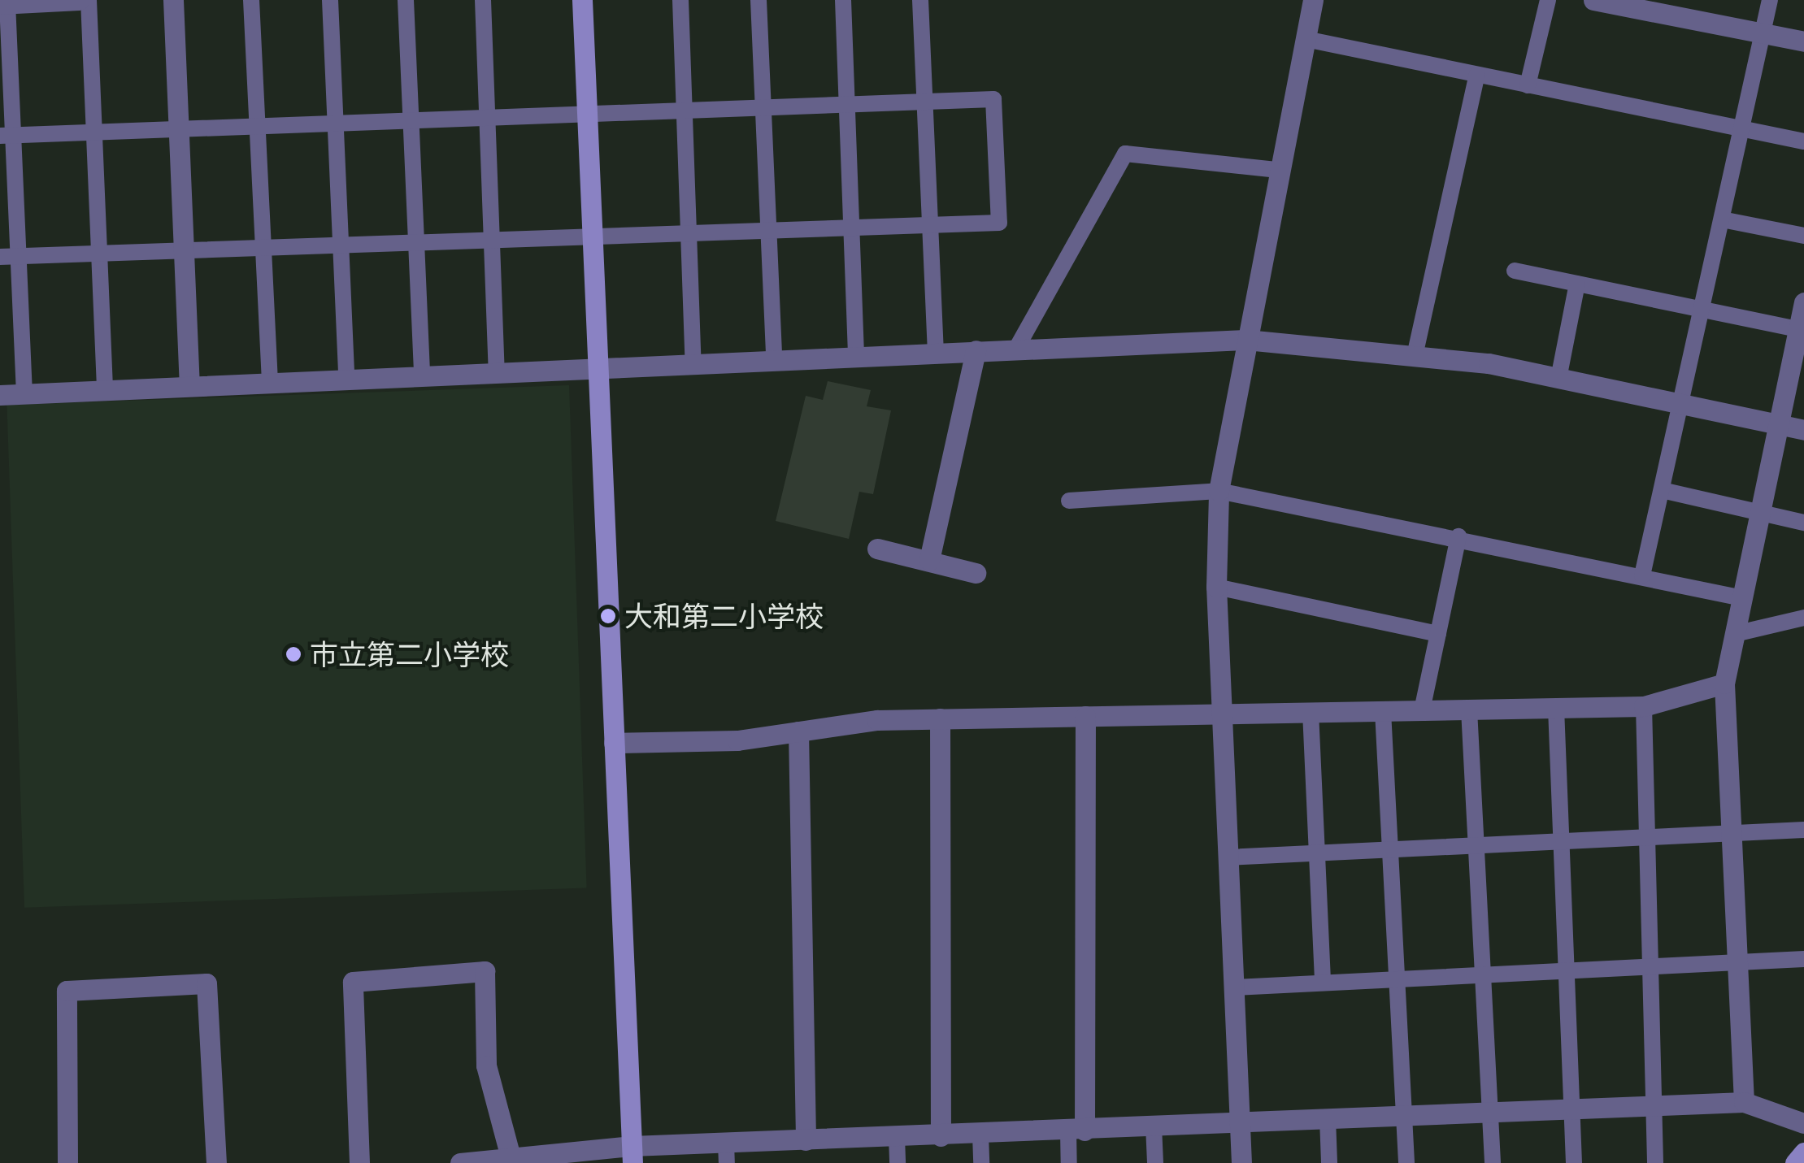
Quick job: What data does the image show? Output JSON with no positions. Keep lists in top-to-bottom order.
{
  "places": ["大和第二小学校", "市立第二小学校"]
}
